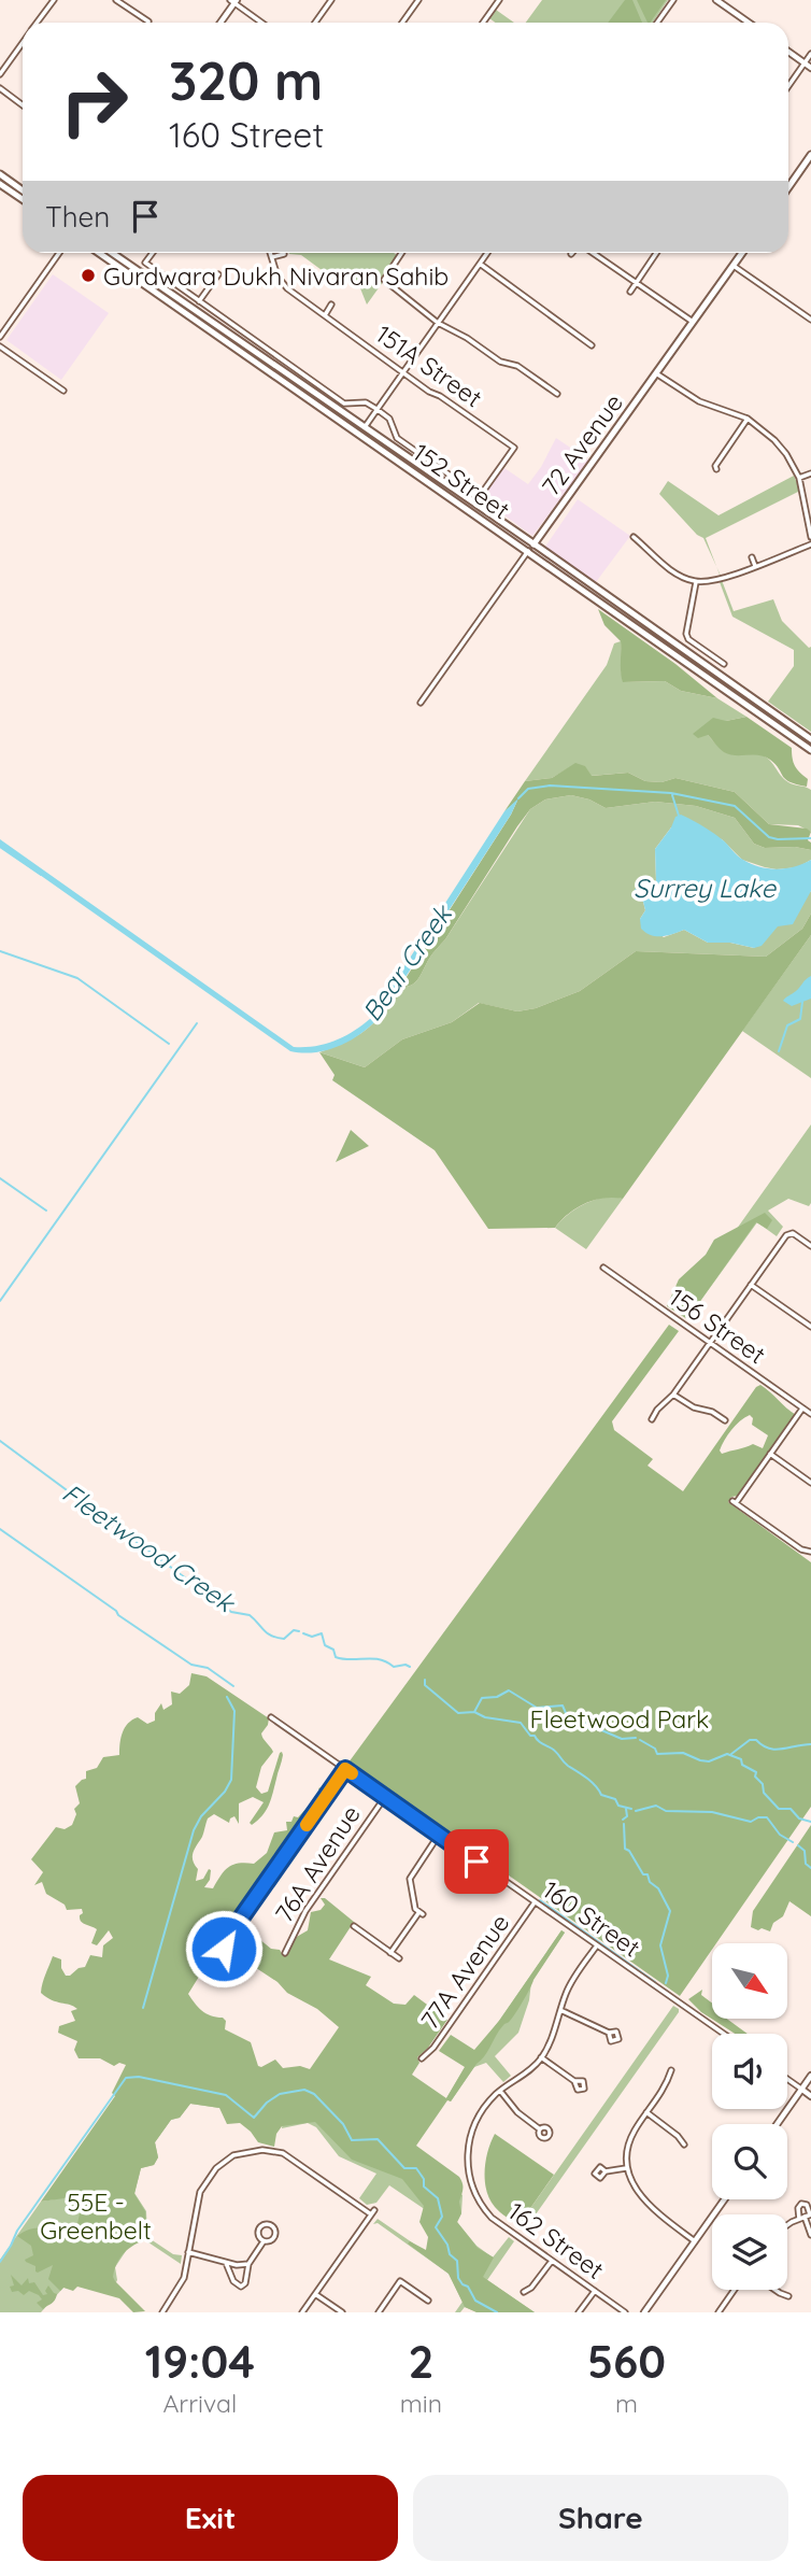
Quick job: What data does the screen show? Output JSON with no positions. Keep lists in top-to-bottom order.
{
  "streets": {
    "main road": ["72 Avenue", "152 Street"],
    "street": [
      "151A Street",
      "156 Street",
      "76A Avenue",
      "160 Street",
      "77A Avenue",
      "162 Street"
    ]
  },
  "crossings": [
    ["72 Avenue", "152 Street"],
    ["76A Avenue", "160 Street"],
    ["160 Street", "77A Avenue"]
  ],
  "water": ["Surrey Lake", "Bear Creek", "Fleetwood Creek"],
  "parks": ["Fleetwood Park", "55E - Greenbelt"],
  "places": ["Gurdwara Dukh Nivaran Sahib"],
  "north": "bottom right",
  "page": {
    "turn": ["320 m", "160 Street"],
    "then": "Then",
    "eta": [
      "19:04",
      "Arrival",
      "2",
      "min",
      "560",
      "m"
    ],
    "buttons": ["Exit", "Share"]
  }
}
